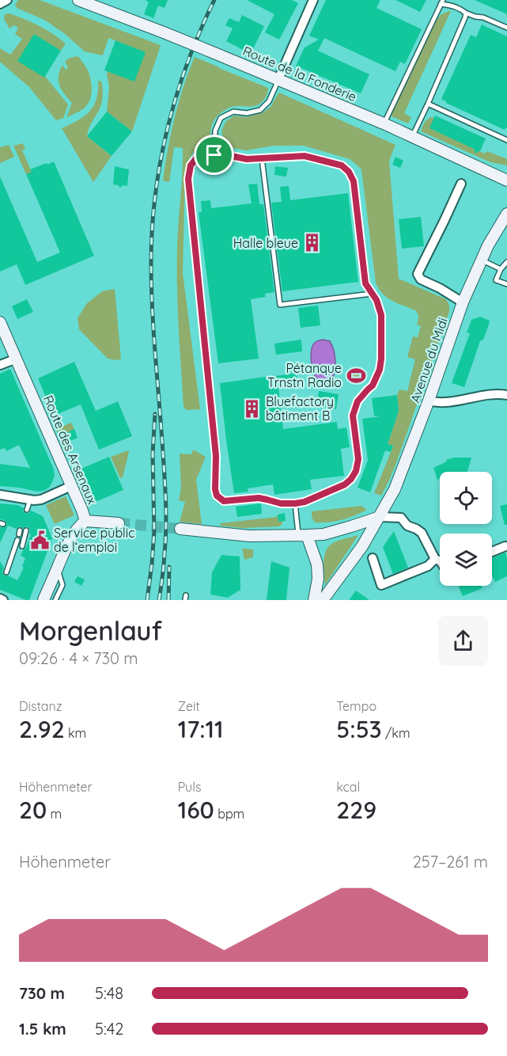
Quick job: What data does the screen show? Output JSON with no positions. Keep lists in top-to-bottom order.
{
  "streets": {
    "main road": ["Route de la Fonderie", "Avenue du Midi", "Route des Arsenaux"]
  },
  "places": {
    "building": ["Halle bleue", "Bluefactory bâtiment B"],
    "sports": ["Pétanque Trnstn Radio"],
    "public building": ["Service public de l‘emploi"]
  },
  "page": {
    "heading": ["Morgenlauf", "09:26 · 4 × 730 m"],
    "stats": [
      ["Distanz", "2.92 km"],
      ["Zeit", "17:11"],
      ["Tempo", "5:53 /km"],
      ["Höhenmeter", "20 m"],
      ["Puls", "160 bpm"],
      ["kcal", "229"]
    ],
    "chart": ["Höhenmeter", "257–261 m"],
    "list": [
      {
        "name": "730 m",
        "note": "5:48"
      },
      {
        "name": "1.5 km",
        "note": "5:42"
      }
    ]
  }
}
